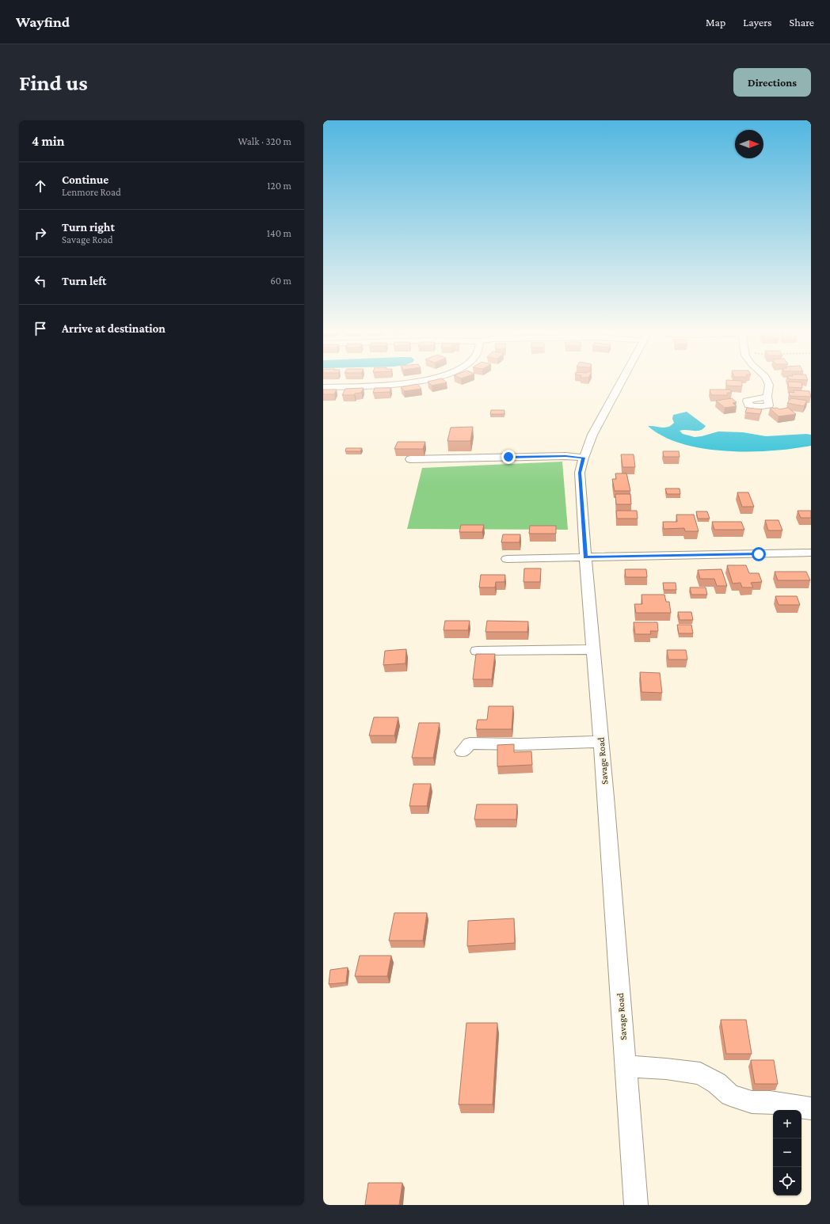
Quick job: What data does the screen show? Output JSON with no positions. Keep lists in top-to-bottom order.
{
  "streets": {
    "street": ["Savage Road"]
  },
  "north": "right",
  "page": {
    "header": "Wayfind",
    "nav": ["Map", "Layers", "Share"],
    "buttons": "Directions",
    "title": "Find us",
    "heading": ["4 min", "Walk · 320 m"],
    "list": [
      ["Continue", "Lenmore Road", "120 m"],
      ["Turn right", "Savage Road", "140 m"],
      ["Turn left", "60 m"],
      "Arrive at destination"
    ],
    "map_buttons": ["+", "−"]
  }
}
